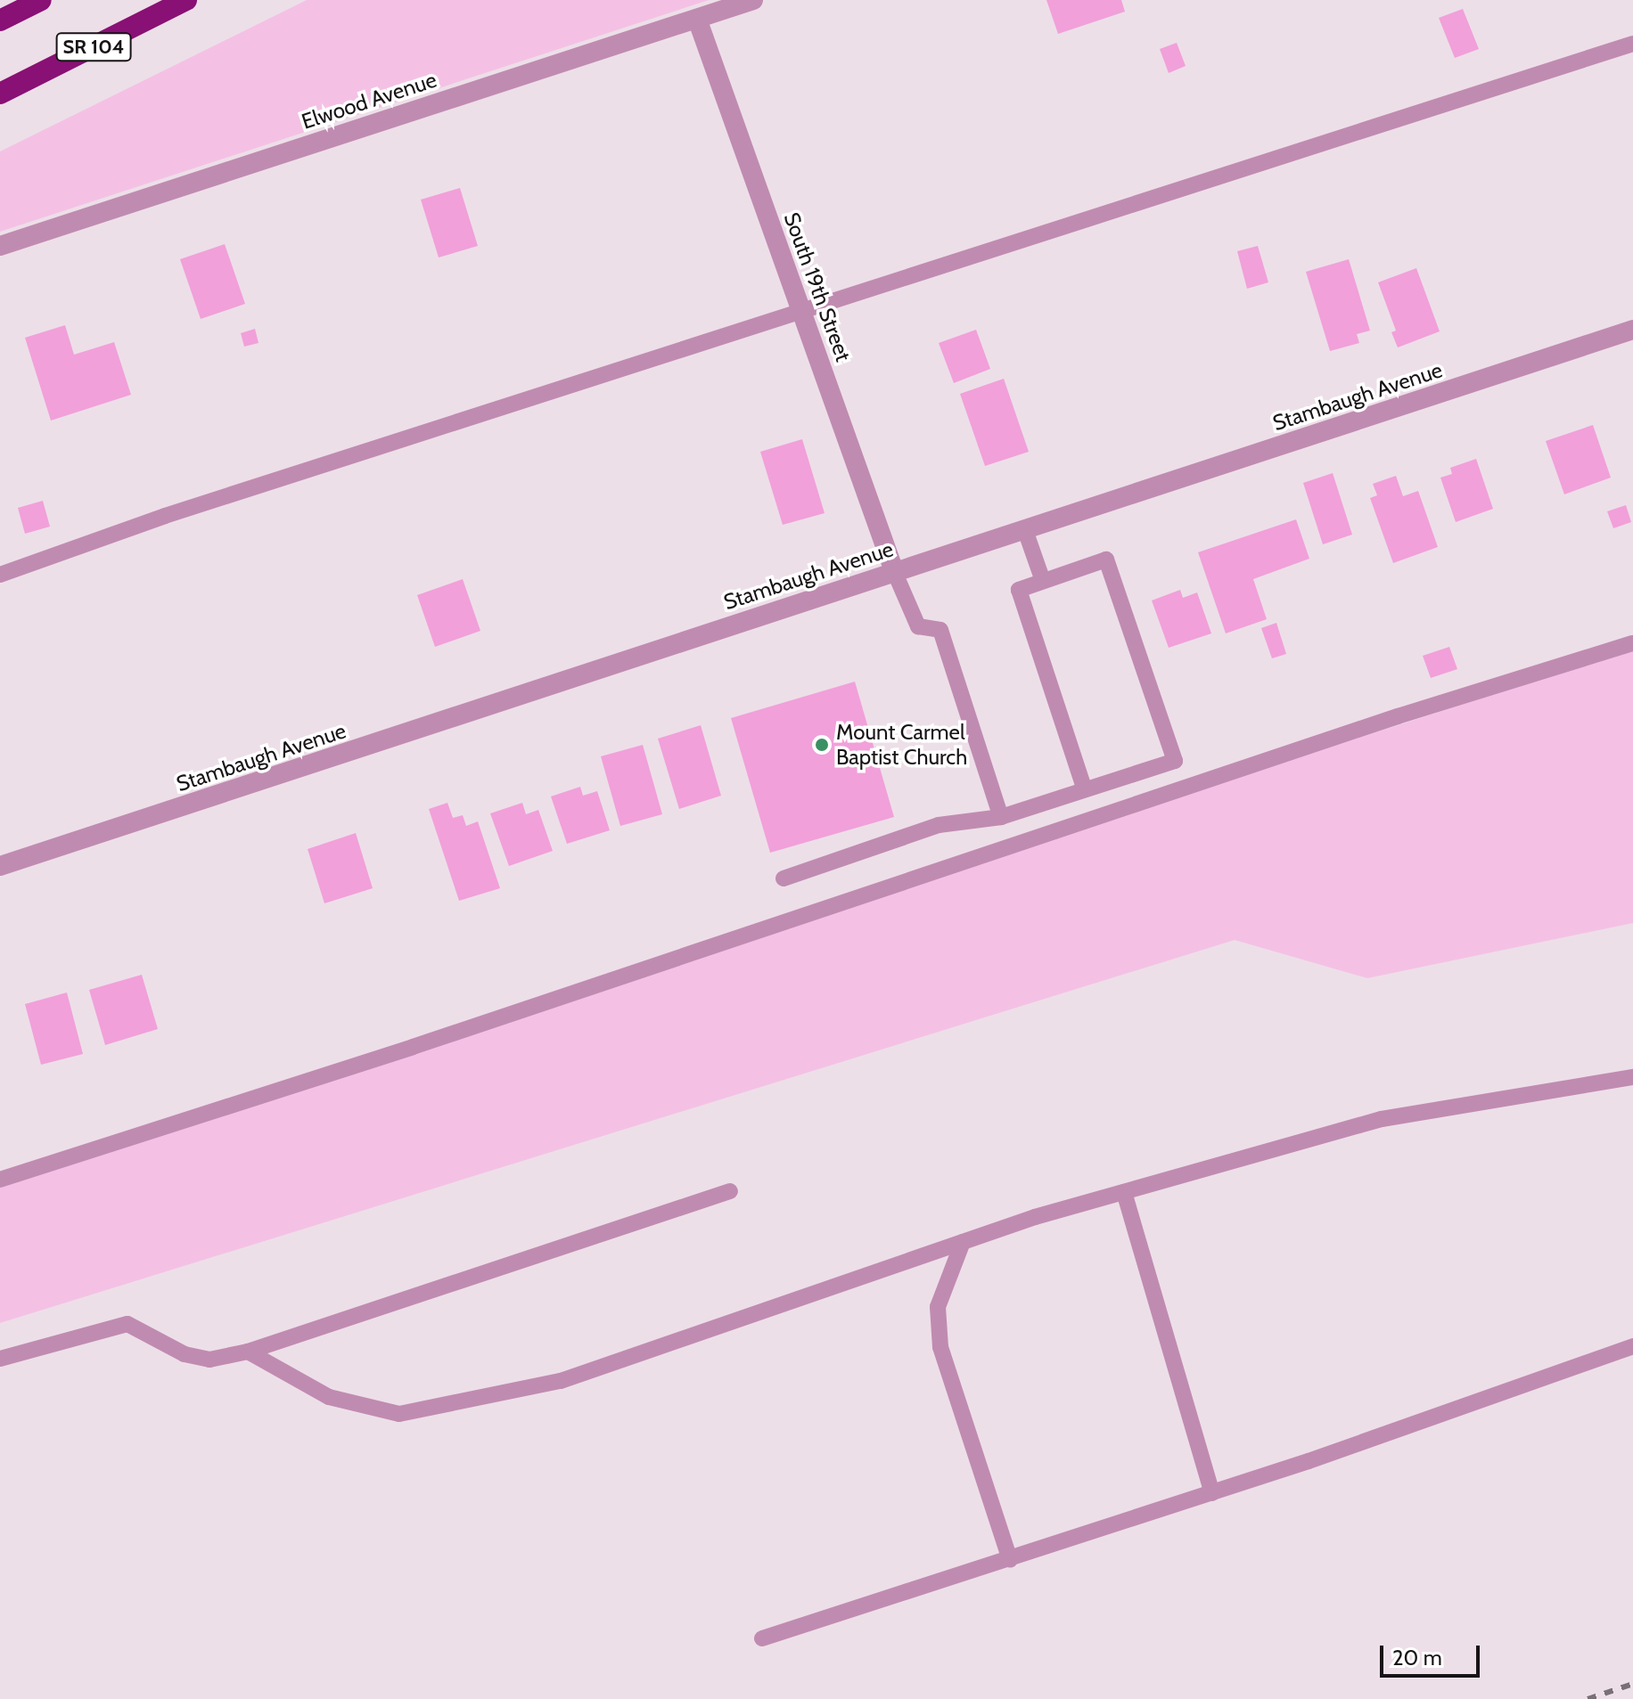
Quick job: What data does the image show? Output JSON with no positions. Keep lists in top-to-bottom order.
{
  "streets": {
    "highway": ["SR 104"],
    "street": ["Elwood Avenue", "South 19th Street", "Stambaugh Avenue"]
  },
  "crossings": [
    ["Elwood Avenue", "South 19th Street"],
    ["South 19th Street", "Stambaugh Avenue"]
  ],
  "places": ["Mount Carmel Baptist Church"],
  "scale_bar": "20 m"
}
